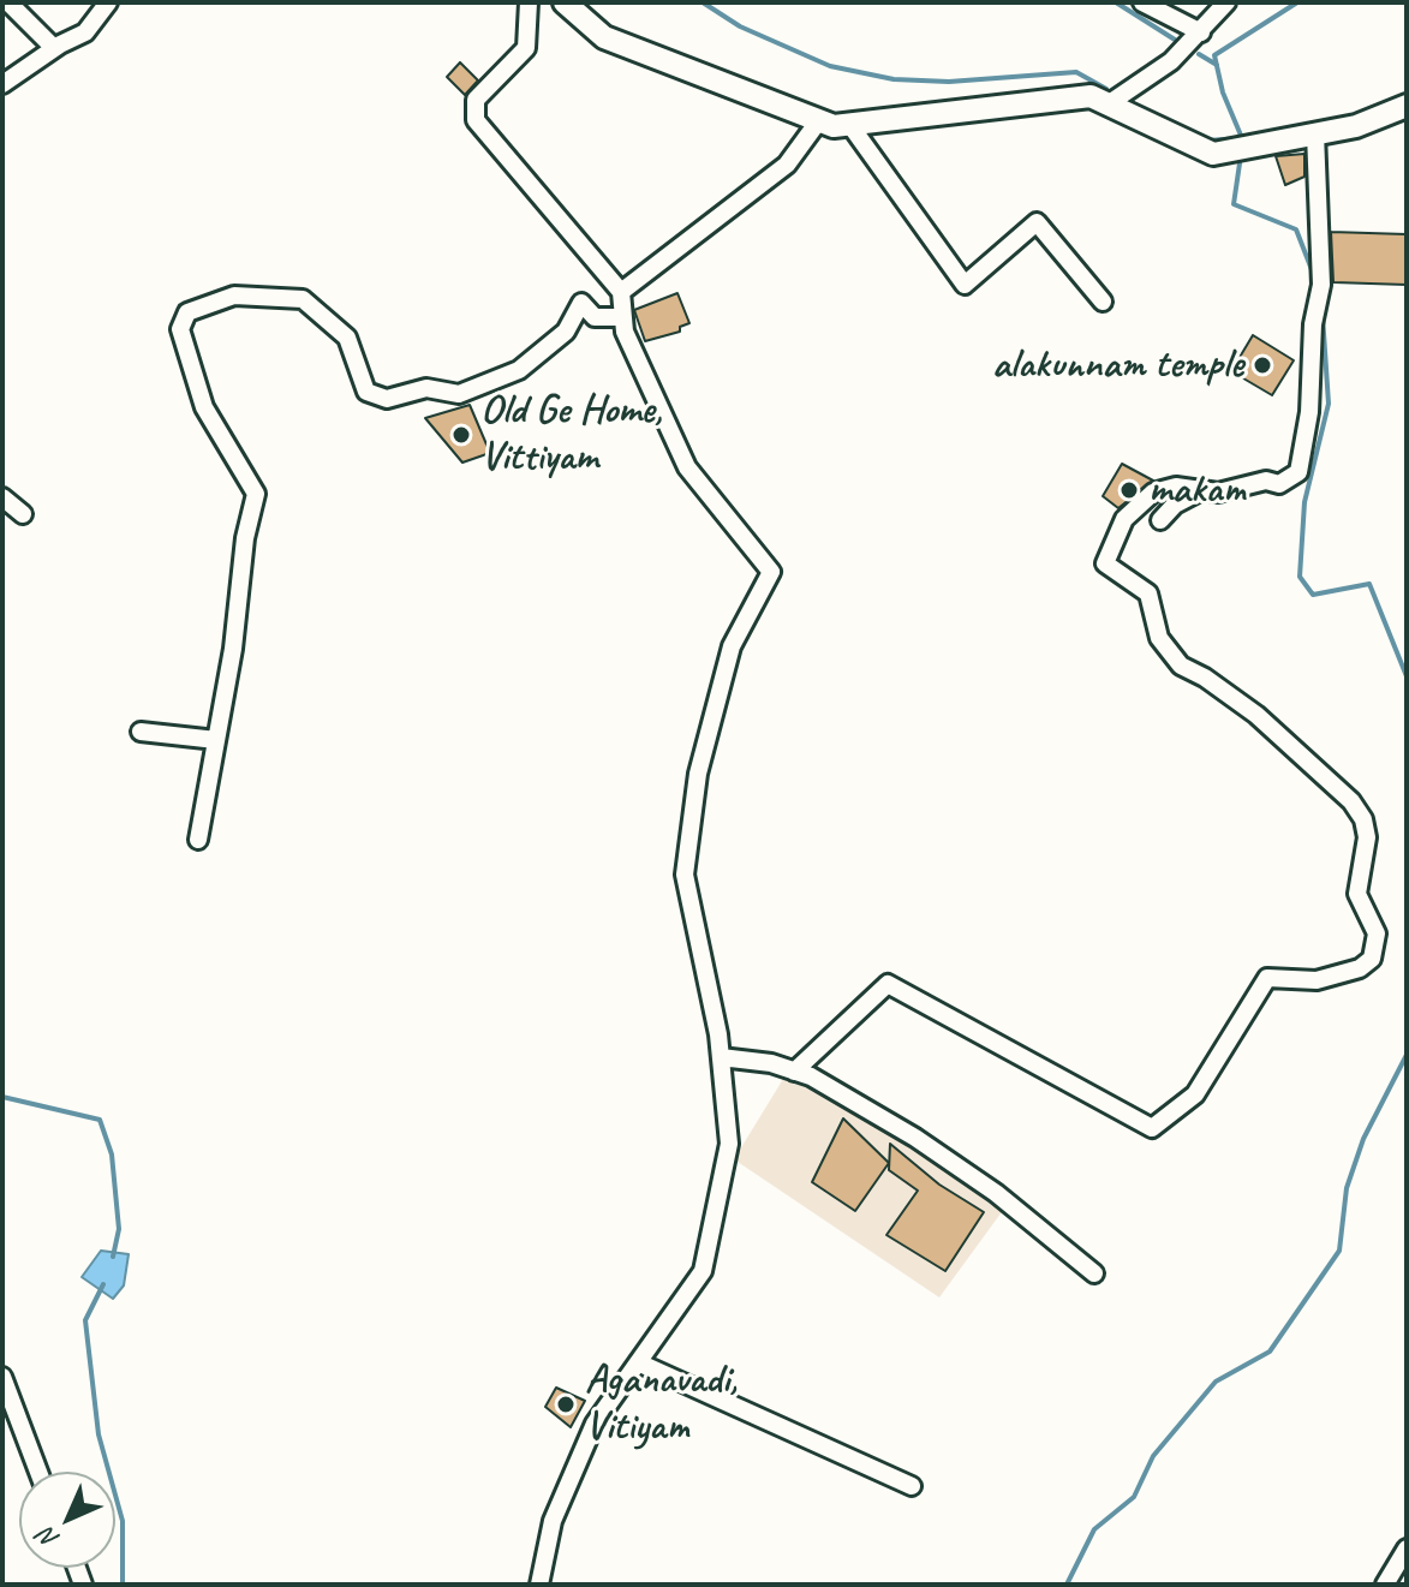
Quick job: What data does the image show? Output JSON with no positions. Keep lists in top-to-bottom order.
{
  "places": [
    "alakunnam temple",
    "Old Ge Home, Vittiyam",
    "makam",
    "Aganavadi, Vitiyam"
  ],
  "north": "bottom left"
}
